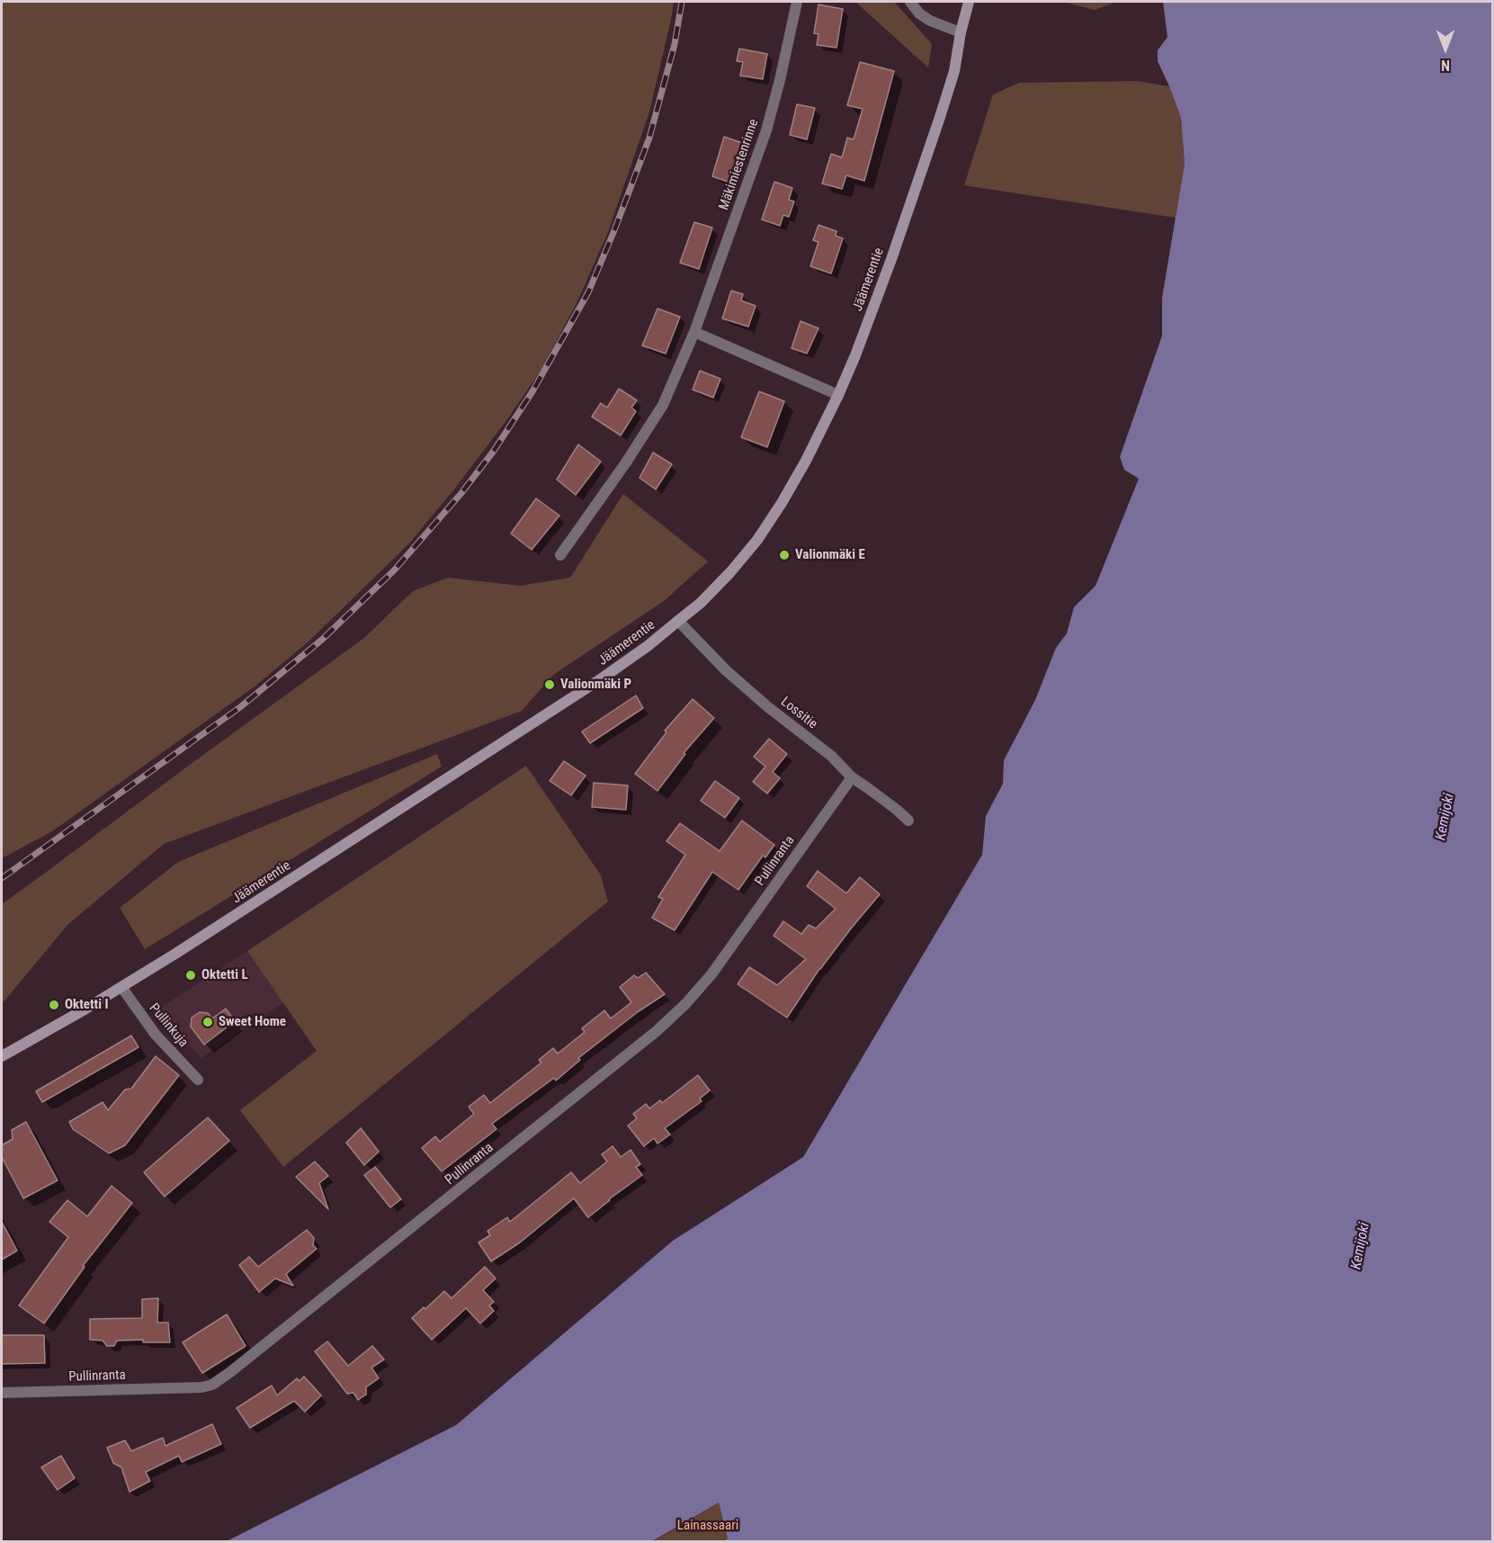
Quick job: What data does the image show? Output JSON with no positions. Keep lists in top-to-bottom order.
{
  "streets": {
    "main road": ["Jäämerentie"],
    "street": [
      "Mäkimiestenrinne",
      "Lossitie",
      "Pullinranta",
      "Pullinkuja"
    ]
  },
  "crossings": [
    ["Jäämerentie", "Lossitie"],
    ["Jäämerentie", "Pullinkuja"],
    ["Lossitie", "Pullinranta"]
  ],
  "water": ["Kemijoki"],
  "parks": ["Lainassaari"],
  "places": [
    "Valionmäki E",
    "Valionmäki P",
    "Oktetti L",
    "Oktetti I",
    "Sweet Home"
  ],
  "north": "bottom"
}
